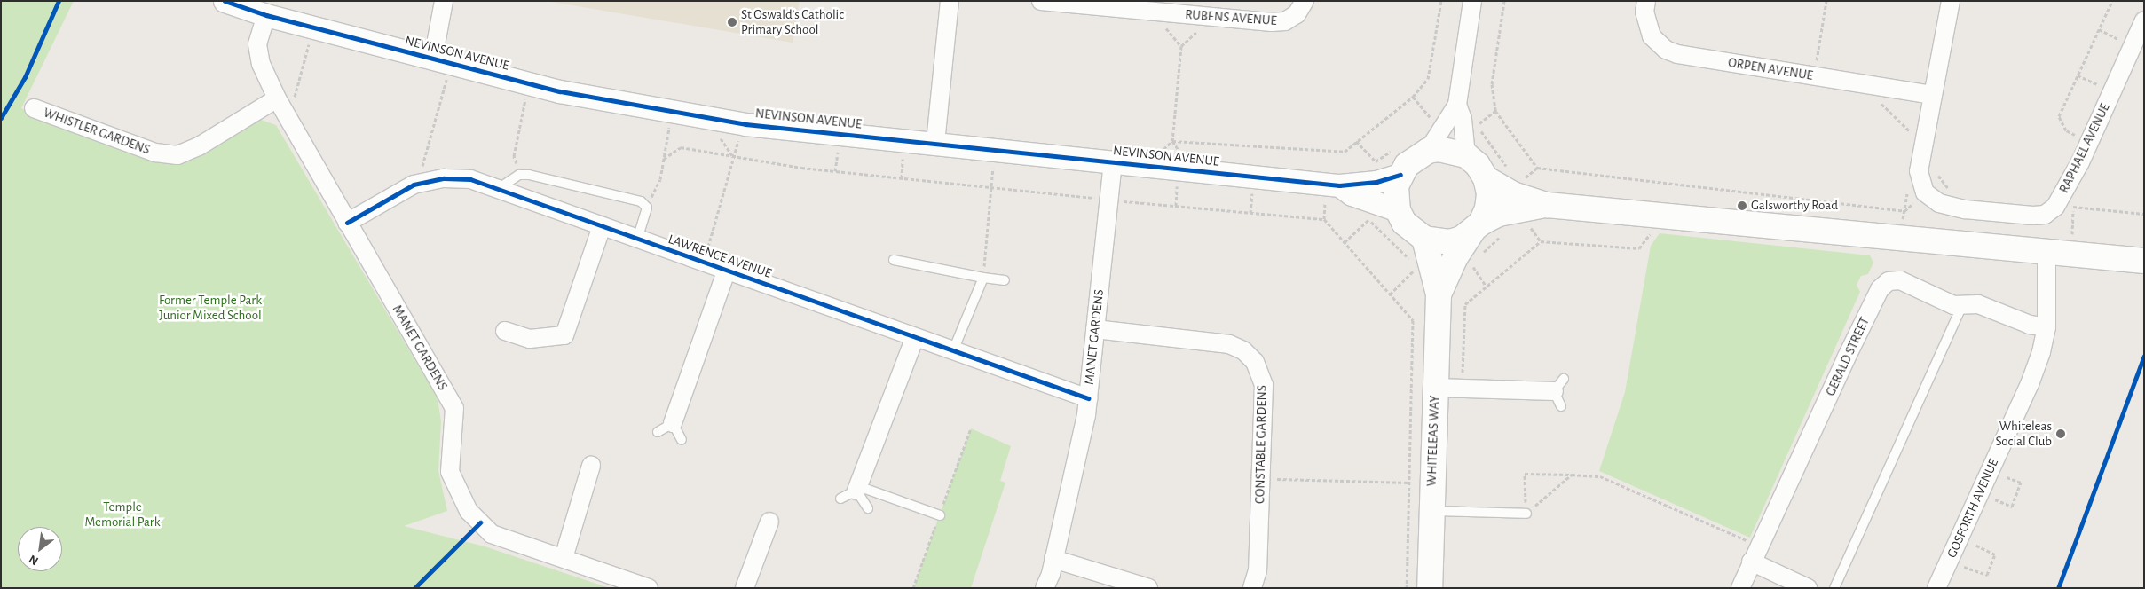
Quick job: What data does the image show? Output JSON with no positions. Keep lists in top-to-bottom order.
{
  "streets": {
    "main road": ["WHITELEAS WAY"],
    "street": [
      "RUBENS AVENUE",
      "NEVINSON AVENUE",
      "ORPEN AVENUE",
      "WHISTLER GARDENS",
      "RAPHAEL AVENUE",
      "LAWRENCE AVENUE",
      "MANET GARDENS",
      "GERALD STREET",
      "CONSTABLE GARDENS",
      "GOSFORTH AVENUE"
    ]
  },
  "crossings": [
    ["NEVINSON AVENUE", "MANET GARDENS"],
    ["NEVINSON AVENUE", "WHITELEAS WAY"],
    ["ORPEN AVENUE", "RAPHAEL AVENUE"],
    ["WHISTLER GARDENS", "MANET GARDENS"],
    ["LAWRENCE AVENUE", "MANET GARDENS"],
    ["MANET GARDENS", "CONSTABLE GARDENS"],
    ["GERALD STREET", "GOSFORTH AVENUE"]
  ],
  "parks": ["Former Temple Park Junior Mixed School", "Temple Memorial Park"],
  "places": ["St Oswald's Catholic Primary School", "Galsworthy Road", "Whiteleas Social Club"],
  "north": "bottom left"
}
